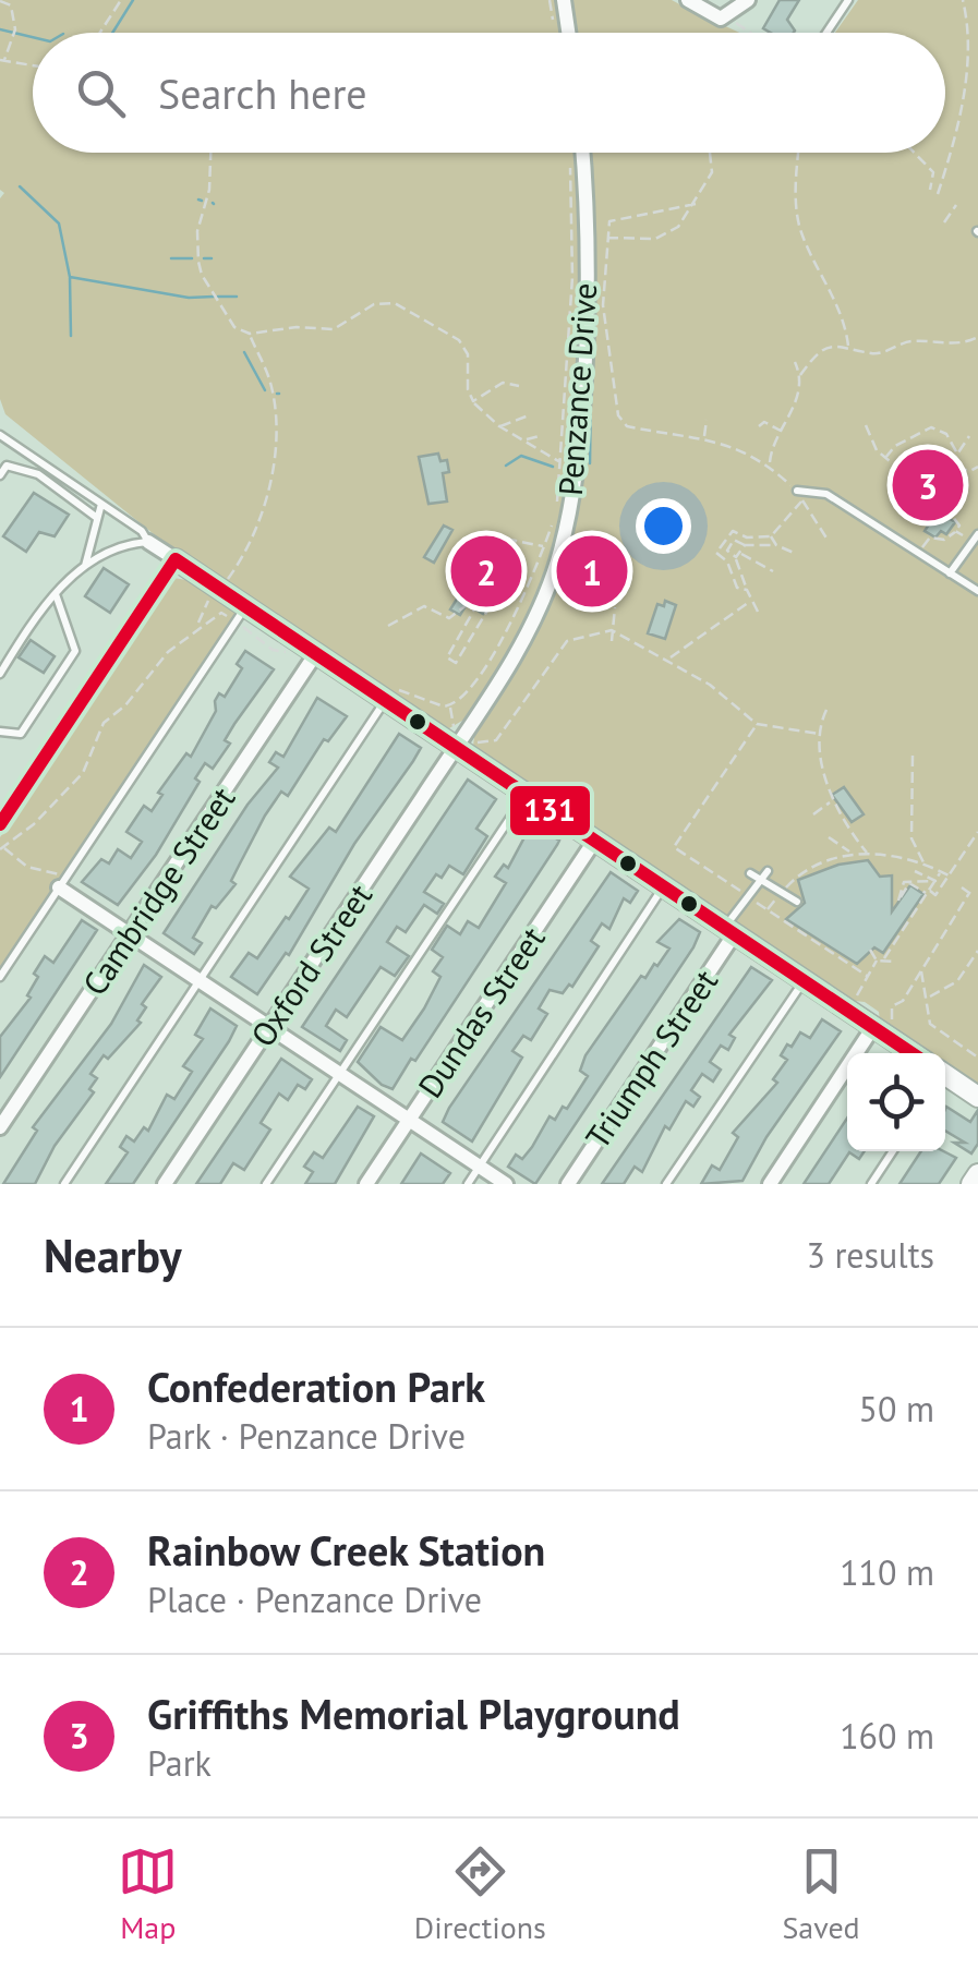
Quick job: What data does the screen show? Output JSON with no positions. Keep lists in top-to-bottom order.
{
  "streets": {
    "street": [
      "Penzance Drive",
      "Cambridge Street",
      "Oxford Street",
      "Dundas Street",
      "Triumph Street"
    ]
  },
  "crossings": [
    ["Penzance Drive", "Oxford Street"]
  ],
  "lines": ["transit line 131"],
  "page": {
    "search": "Search here",
    "pins": ["3", "1", "2"],
    "heading": ["Nearby", "3 results"],
    "list": [
      {
        "mark": "1",
        "name": "Confederation Park",
        "note": "Park · Penzance Drive",
        "value": "50 m"
      },
      {
        "mark": "2",
        "name": "Rainbow Creek Station",
        "note": "Place · Penzance Drive",
        "value": "110 m"
      },
      {
        "mark": "3",
        "name": "Griffiths Memorial Playground",
        "note": "Park",
        "value": "160 m"
      }
    ],
    "nav": ["Map", "Directions", "Saved"]
  }
}
